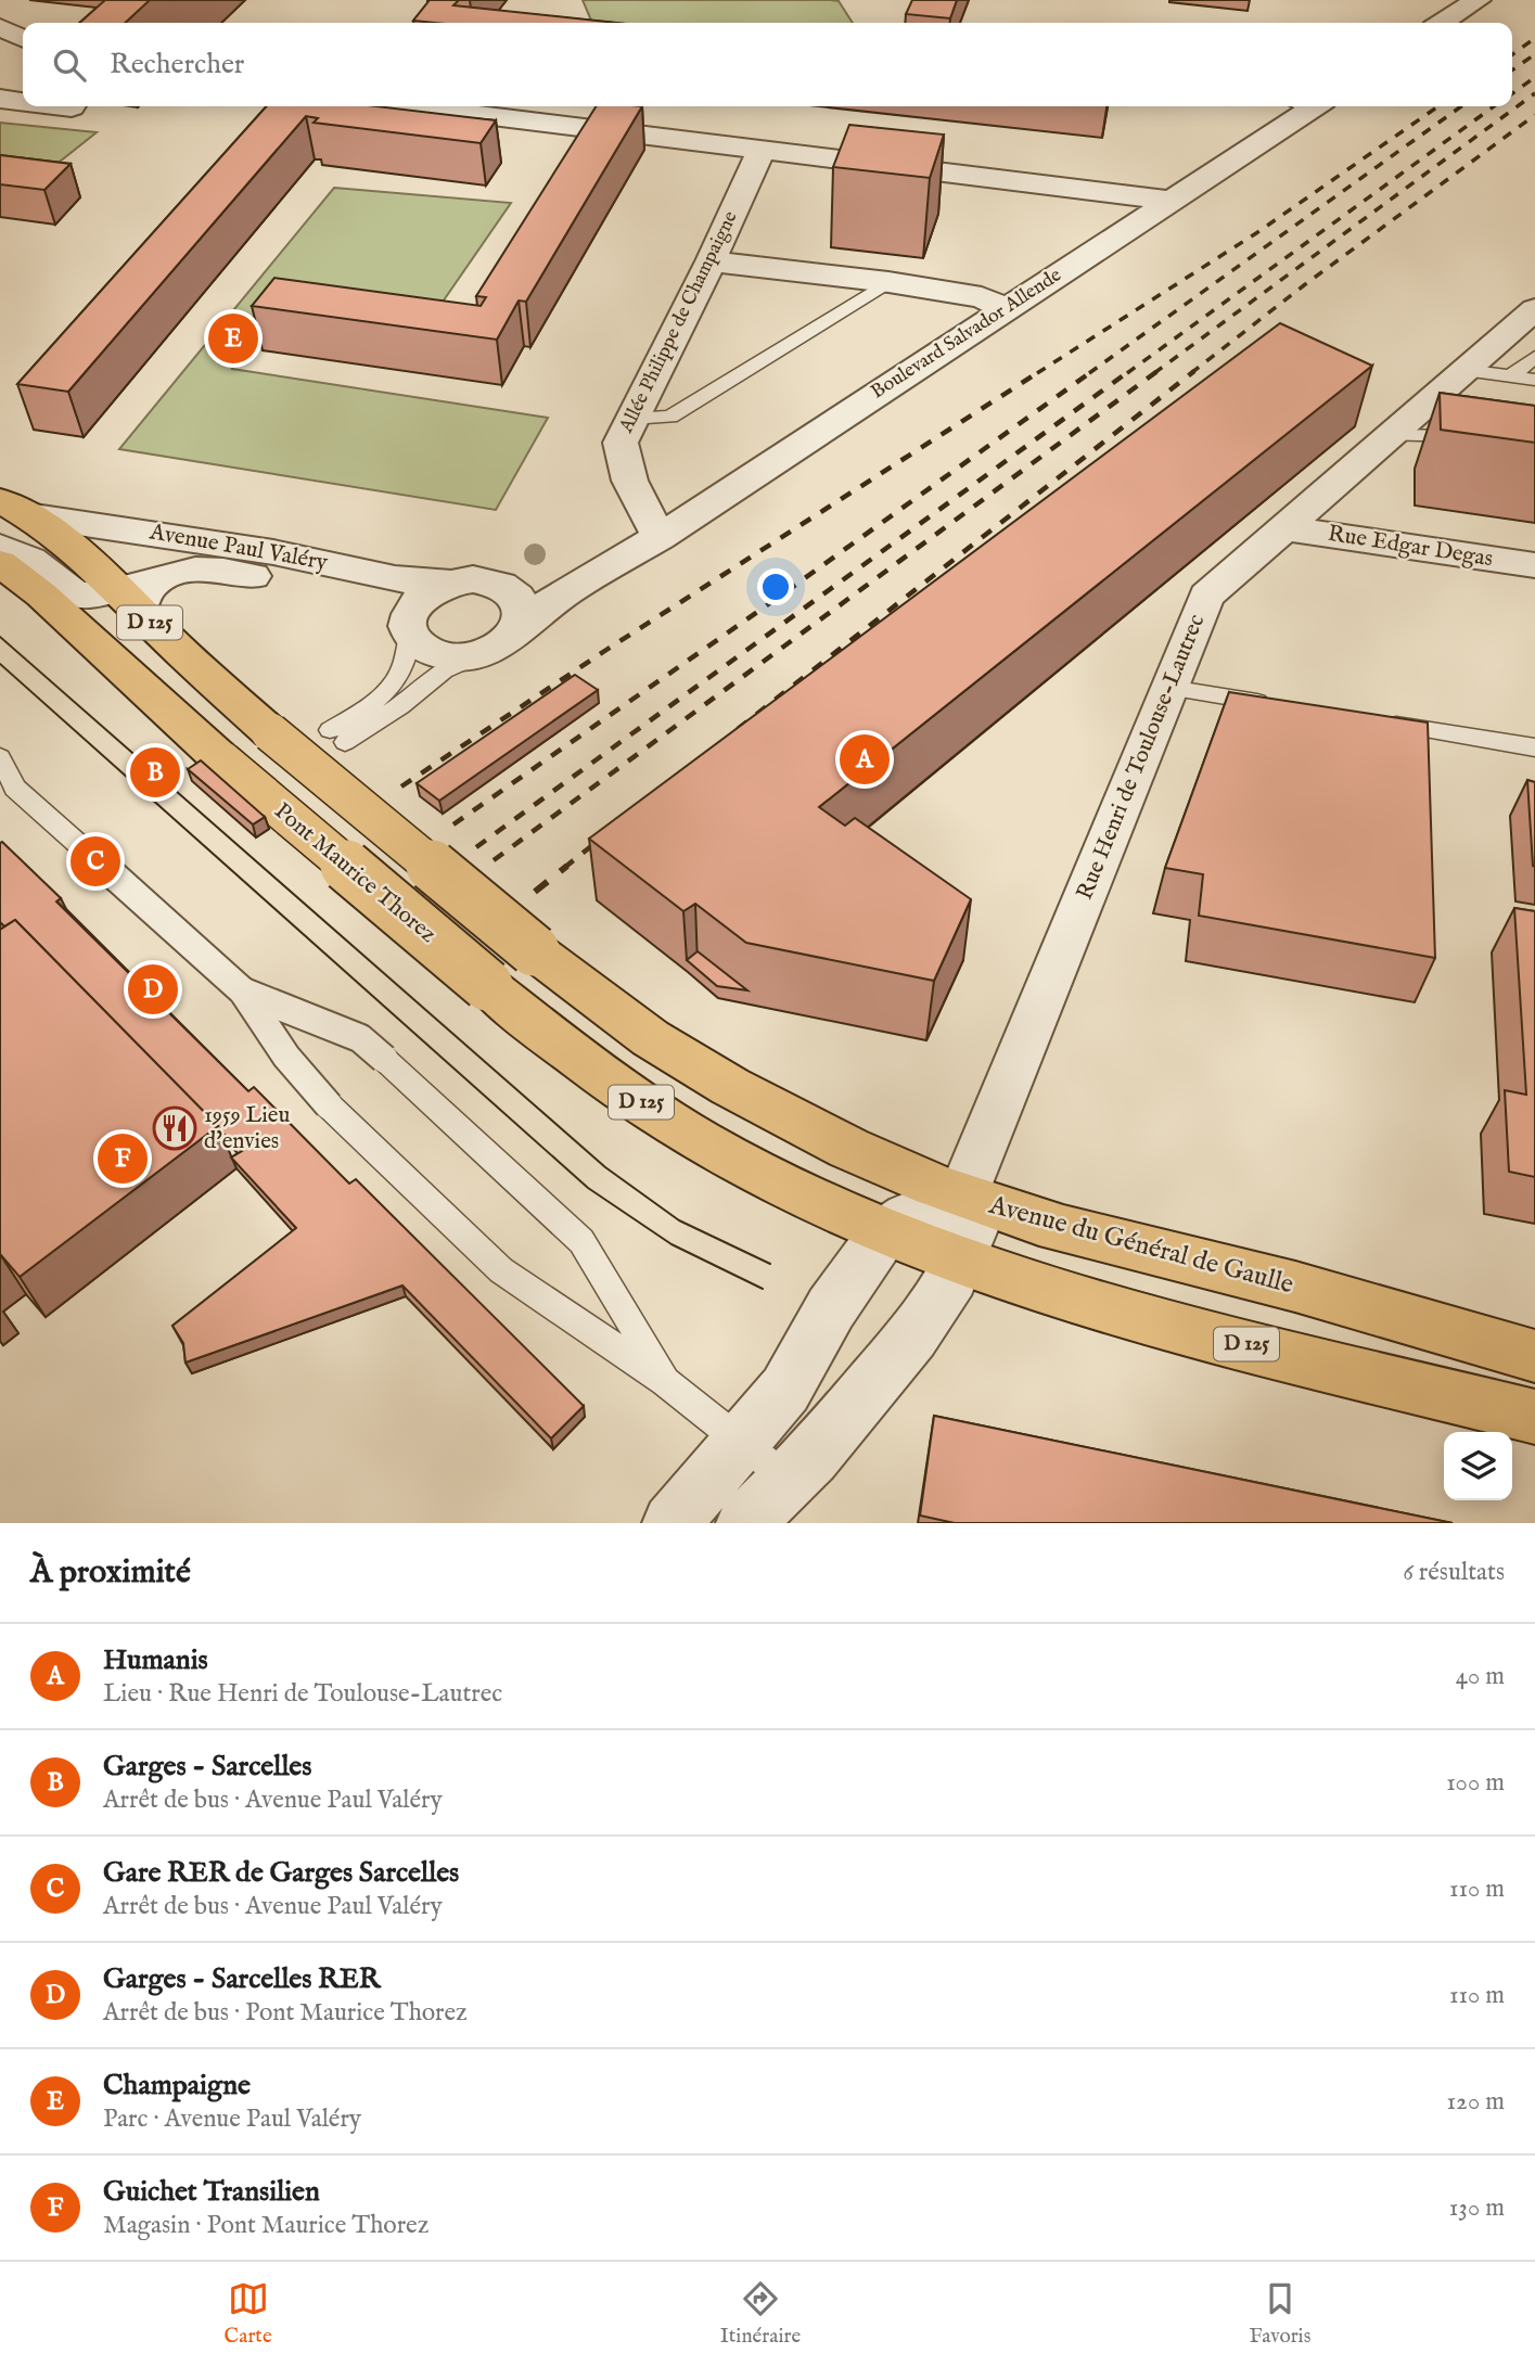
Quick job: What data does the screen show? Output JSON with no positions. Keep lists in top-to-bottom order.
{
  "streets": {
    "main road": [
      "Avenue Paul Valéry",
      "D 125",
      "Pont Maurice Thorez",
      "Avenue du Général de Gaulle"
    ],
    "street": [
      "Allée Philippe de Champaigne",
      "Boulevard Salvador Allende",
      "Rue Edgar Degas",
      "Rue Henri de Toulouse-Lautrec"
    ]
  },
  "crossings": [
    ["Allée Philippe de Champaigne", "Boulevard Salvador Allende"],
    ["Boulevard Salvador Allende", "Avenue Paul Valéry"],
    ["Rue Edgar Degas", "Rue Henri de Toulouse-Lautrec"],
    ["Avenue Paul Valéry", "Avenue du Général de Gaulle"],
    ["D 125", "Rue Henri de Toulouse-Lautrec"],
    ["D 125", "Pont Maurice Thorez"],
    ["Rue Henri de Toulouse-Lautrec", "Avenue du Général de Gaulle"]
  ],
  "places": {
    "restaurant": ["1959 Lieu d'envies"]
  },
  "page": {
    "search": "Rechercher",
    "pins": [
      "E",
      "A",
      "B",
      "C",
      "D",
      "F"
    ],
    "heading": ["À proximité", "6 résultats"],
    "list": [
      {
        "mark": "A",
        "name": "Humanis",
        "note": "Lieu · Rue Henri de Toulouse-Lautrec",
        "value": "40 m"
      },
      {
        "mark": "B",
        "name": "Garges - Sarcelles",
        "note": "Arrêt de bus · Avenue Paul Valéry",
        "value": "100 m"
      },
      {
        "mark": "C",
        "name": "Gare RER de Garges Sarcelles",
        "note": "Arrêt de bus · Avenue Paul Valéry",
        "value": "110 m"
      },
      {
        "mark": "D",
        "name": "Garges - Sarcelles RER",
        "note": "Arrêt de bus · Pont Maurice Thorez",
        "value": "110 m"
      },
      {
        "mark": "E",
        "name": "Champaigne",
        "note": "Parc · Avenue Paul Valéry",
        "value": "120 m"
      },
      {
        "mark": "F",
        "name": "Guichet Transilien",
        "note": "Magasin · Pont Maurice Thorez",
        "value": "130 m"
      }
    ],
    "nav": ["Carte", "Itinéraire", "Favoris"]
  }
}
